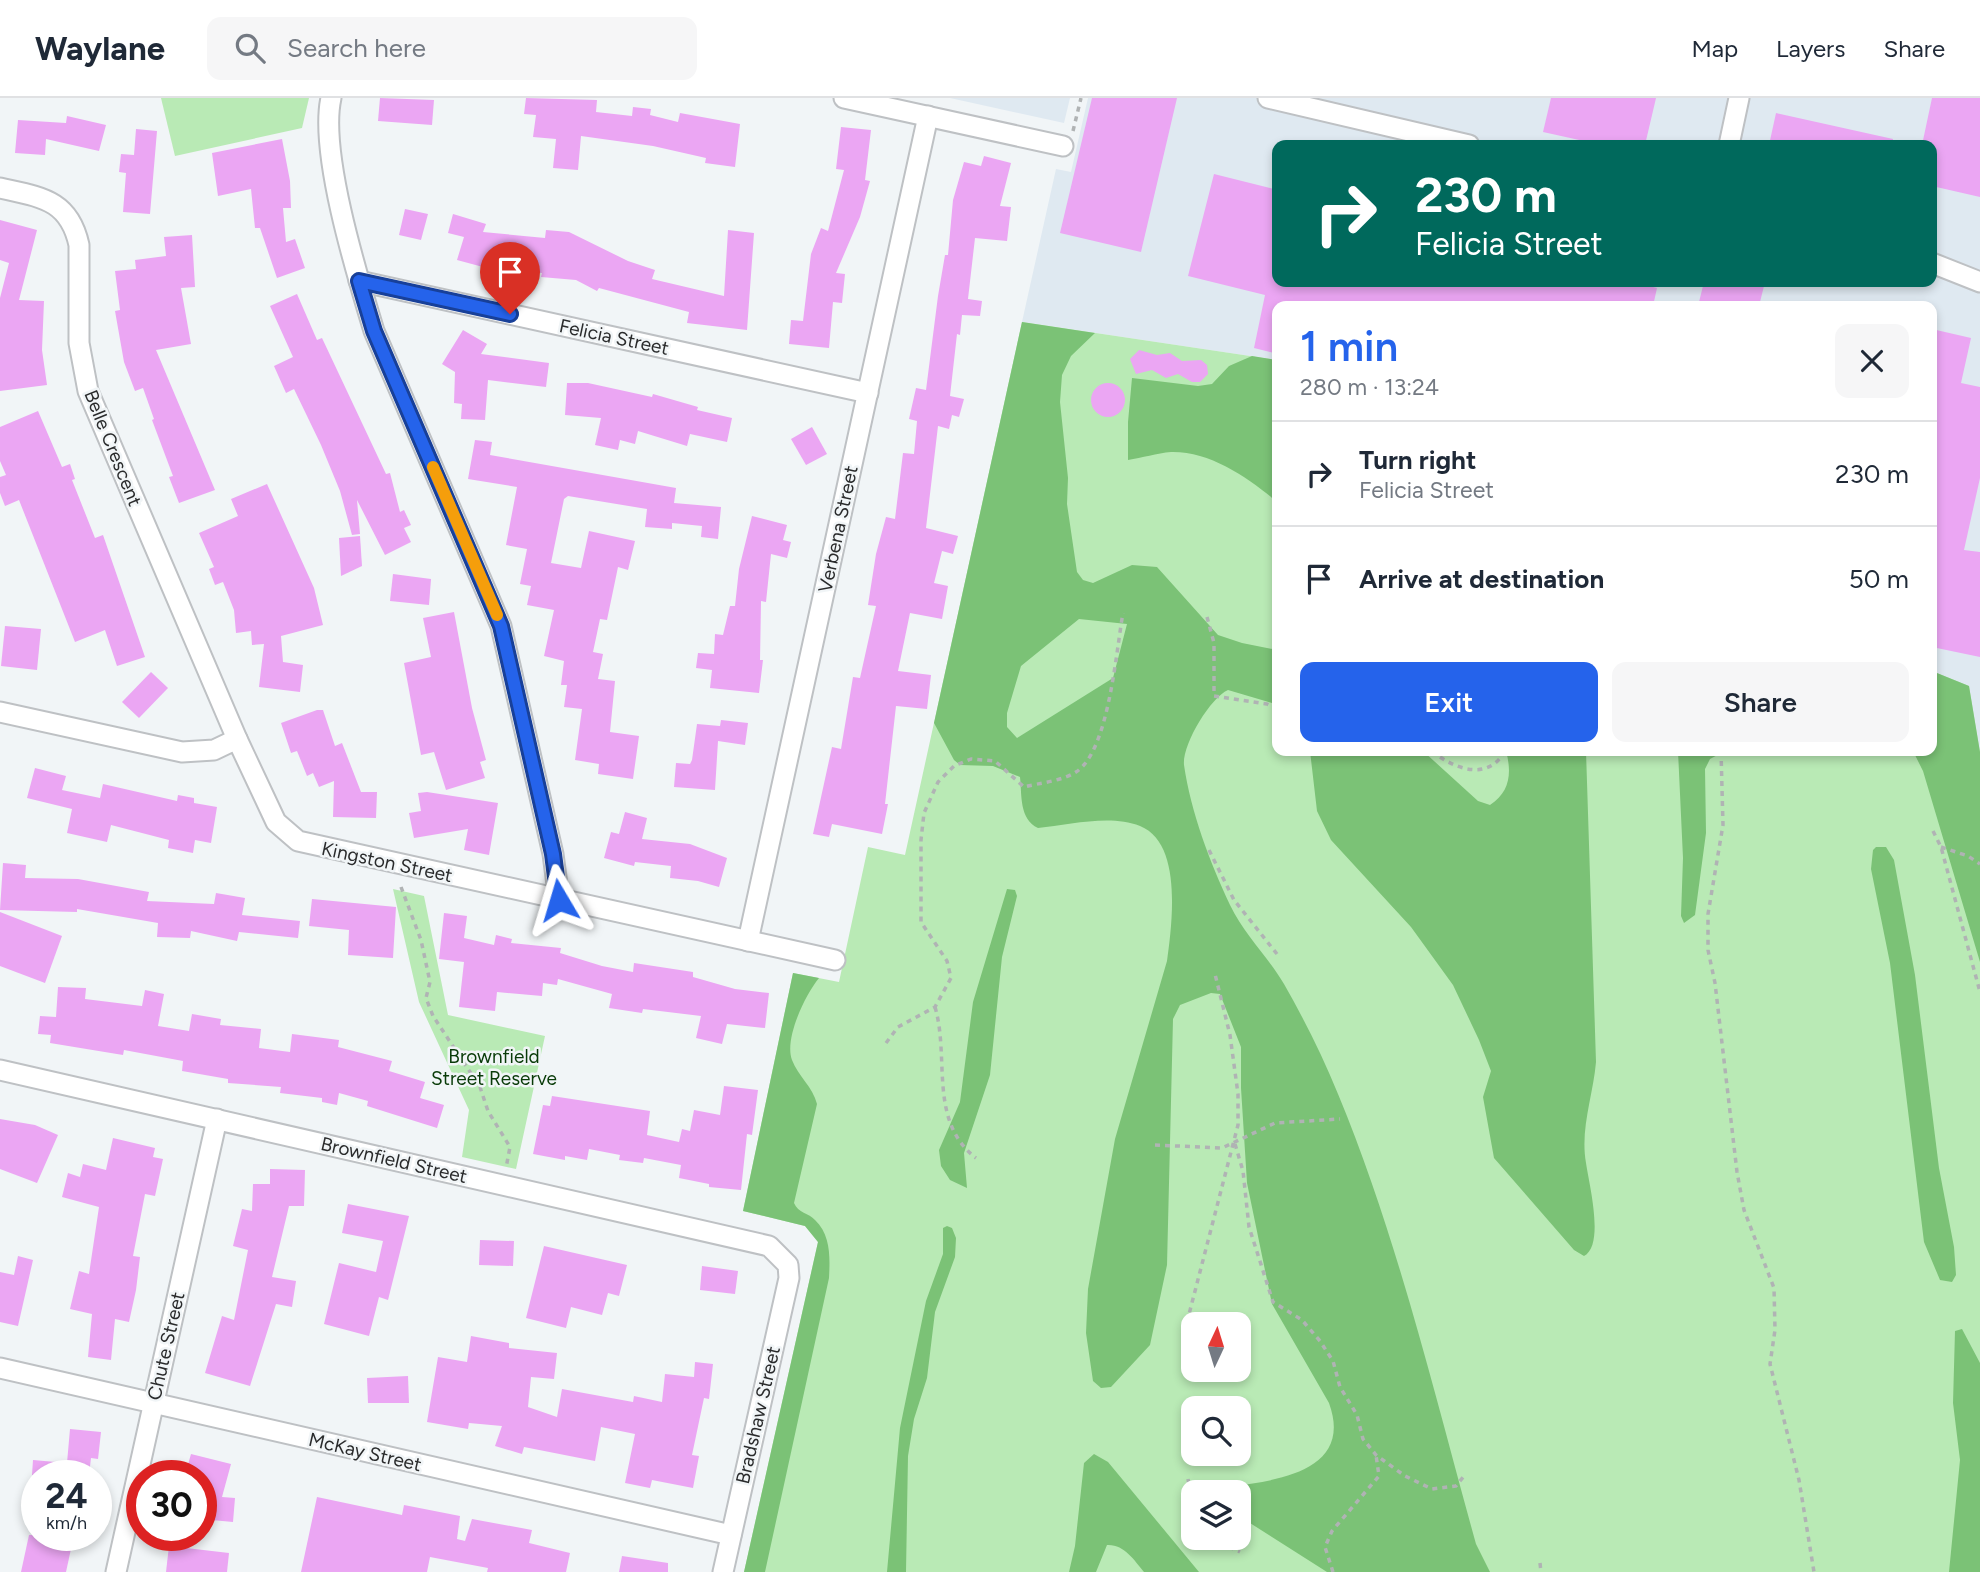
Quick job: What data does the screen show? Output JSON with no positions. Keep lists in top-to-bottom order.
{
  "streets": {
    "street": [
      "Felicia Street",
      "Belle Crescent",
      "Verbena Street",
      "Kingston Street",
      "Brownfield Street",
      "Chute Street",
      "Bradshaw Street",
      "McKay Street"
    ]
  },
  "crossings": [
    ["Felicia Street", "Verbena Street"],
    ["Belle Crescent", "Kingston Street"],
    ["Verbena Street", "Kingston Street"],
    ["Brownfield Street", "Chute Street"],
    ["Brownfield Street", "Bradshaw Street"],
    ["Chute Street", "McKay Street"],
    ["Bradshaw Street", "McKay Street"]
  ],
  "parks": ["Brownfield Street Reserve"],
  "north": "top",
  "page": {
    "header": "Waylane",
    "search": "Search here",
    "nav": ["Map", "Layers", "Share"],
    "turn": ["230 m", "Felicia Street"],
    "heading": ["1 min", "280 m · 13:24"],
    "list": [
      {
        "name": "Turn right",
        "note": "Felicia Street",
        "value": "230 m"
      },
      {
        "name": "Arrive at destination",
        "value": "50 m"
      }
    ],
    "buttons": ["Exit", "Share"],
    "speed": "24 km/h",
    "limit": "30"
  }
}
